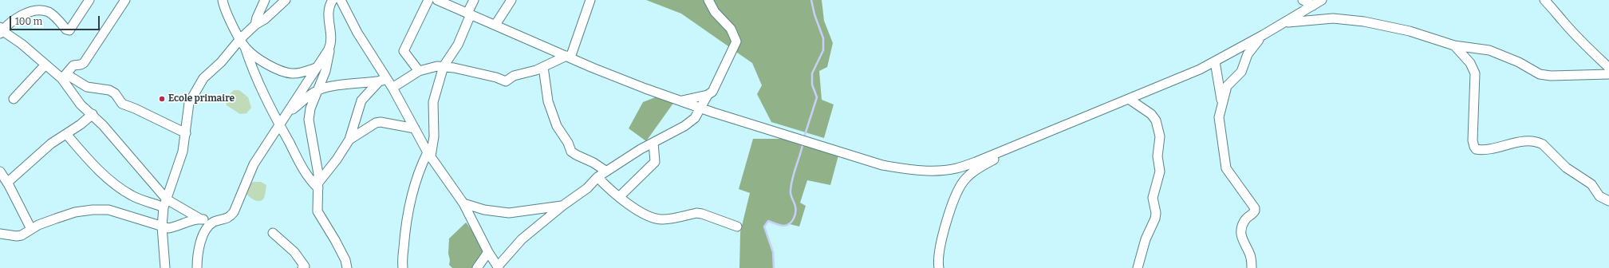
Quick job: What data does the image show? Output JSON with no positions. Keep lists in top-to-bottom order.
{
  "places": ["Ecole primaire"],
  "scale_bar": "100 m"
}
